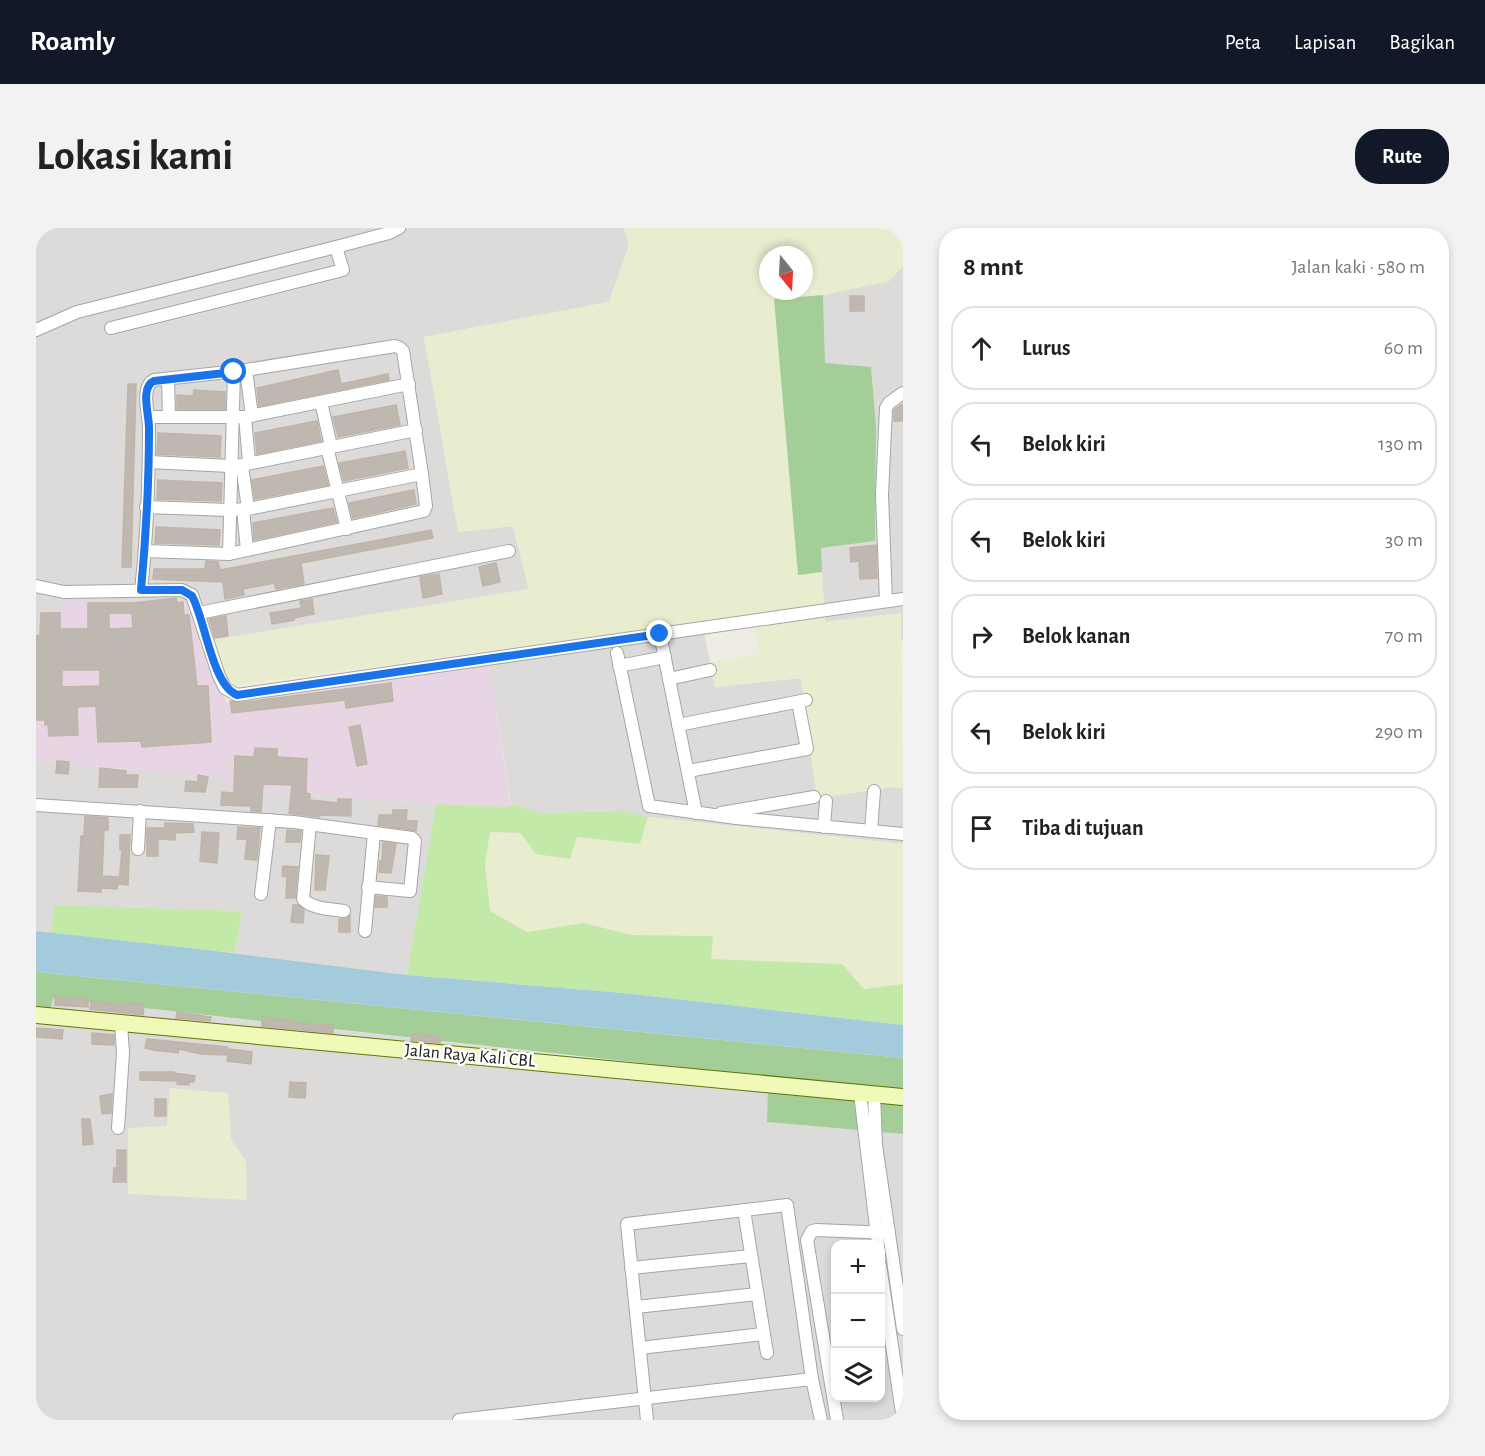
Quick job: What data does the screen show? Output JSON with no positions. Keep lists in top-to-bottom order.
{
  "streets": {
    "main road": ["Jalan Raya Kali CBL"]
  },
  "north": "bottom",
  "page": {
    "header": "Roamly",
    "nav": ["Peta", "Lapisan", "Bagikan"],
    "buttons": "Rute",
    "title": "Lokasi kami",
    "heading": ["8 mnt", "Jalan kaki · 580 m"],
    "list": [
      ["Lurus", "60 m"],
      ["Belok kiri", "130 m"],
      ["Belok kiri", "30 m"],
      ["Belok kanan", "70 m"],
      ["Belok kiri", "290 m"],
      "Tiba di tujuan"
    ],
    "map_buttons": ["+", "−"]
  }
}
